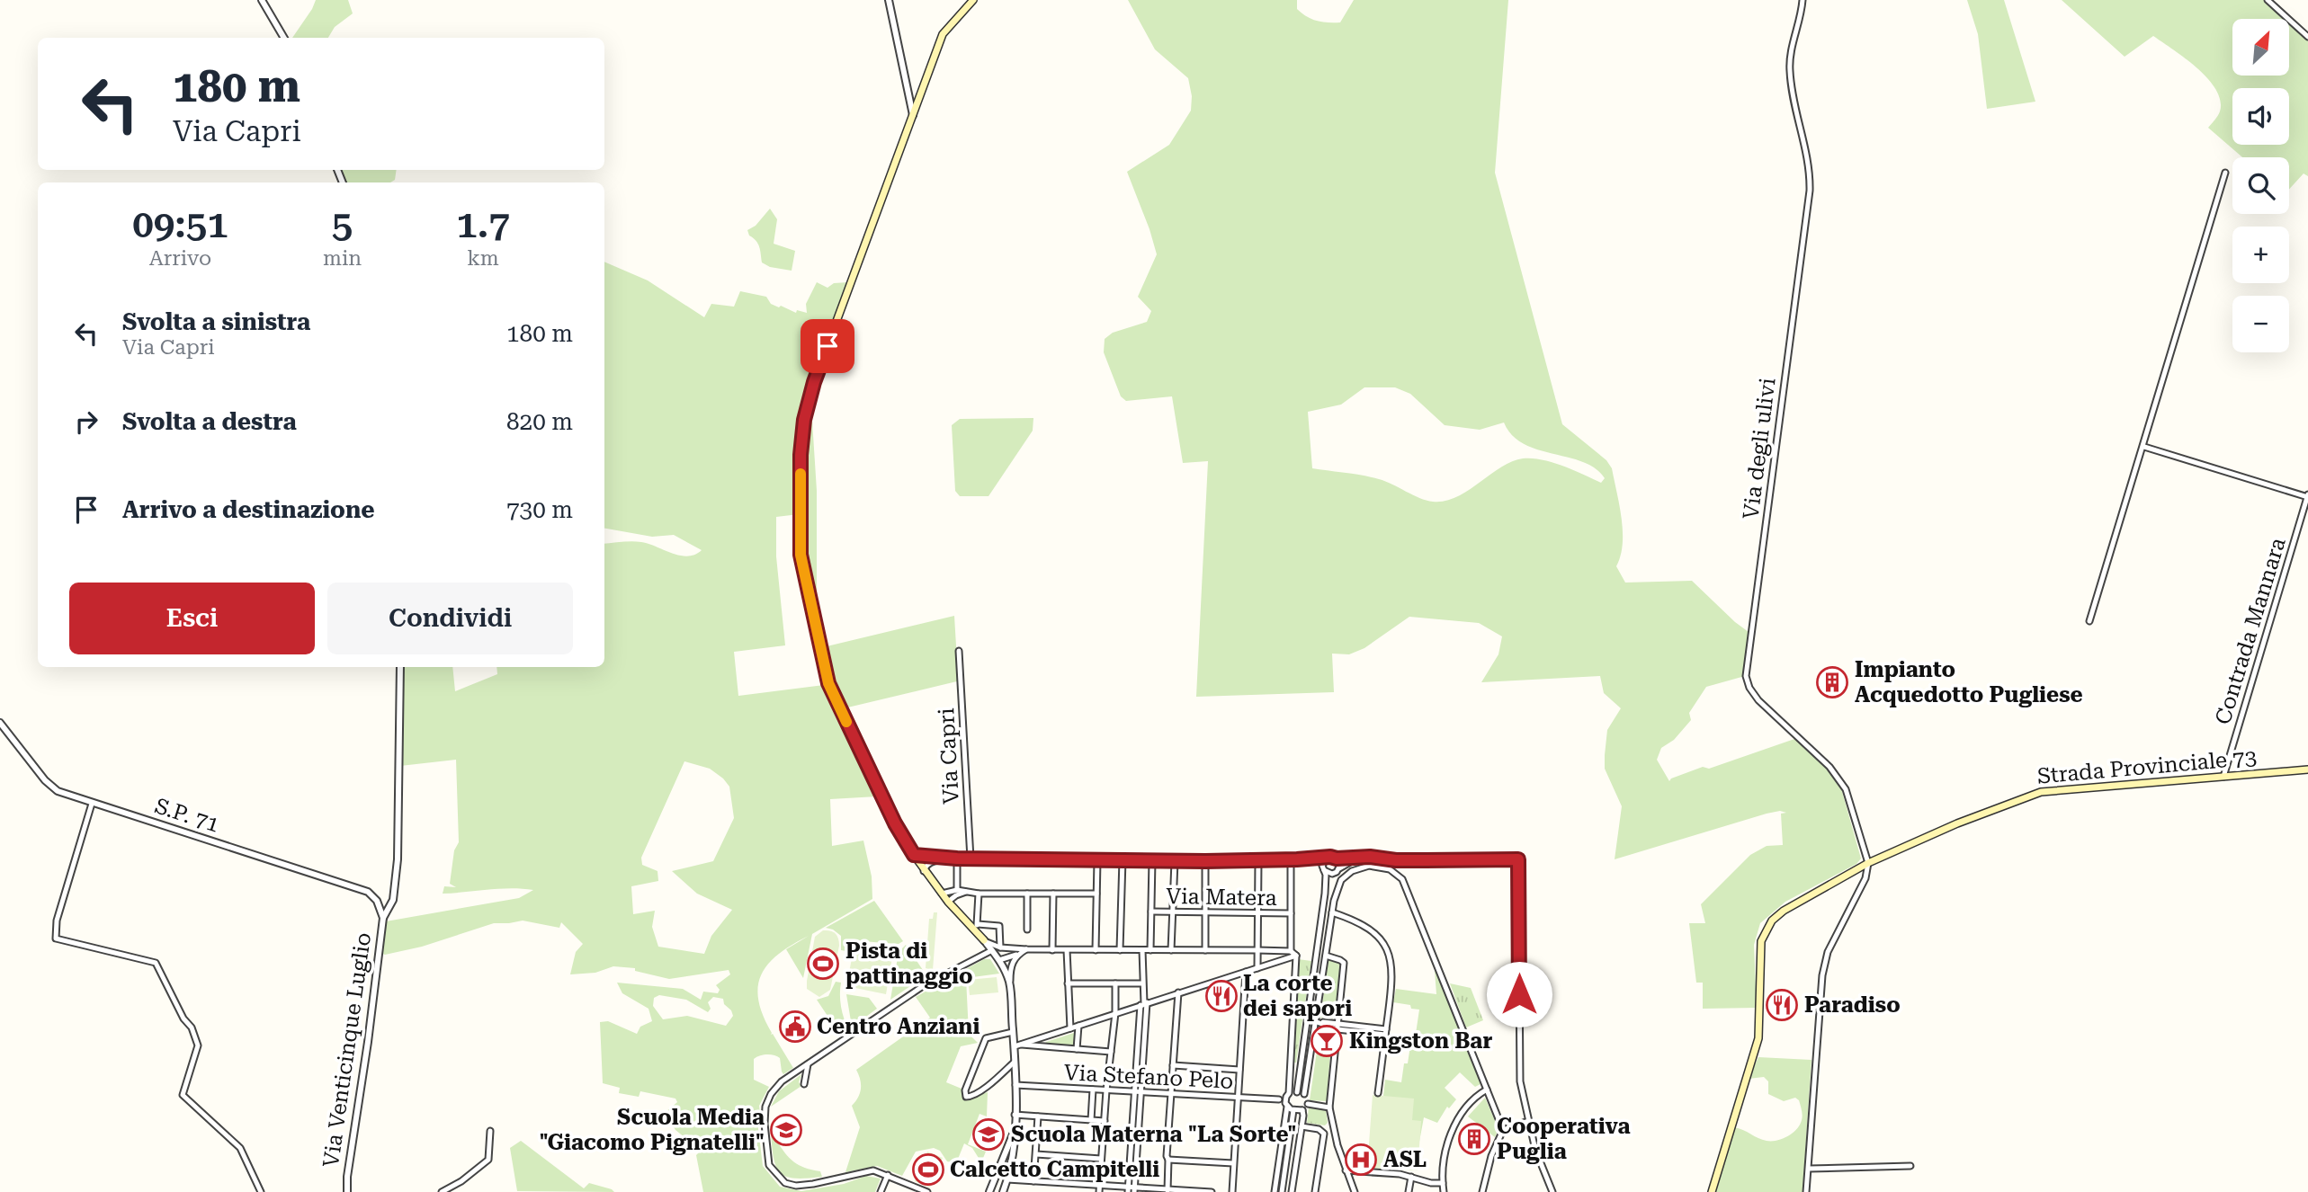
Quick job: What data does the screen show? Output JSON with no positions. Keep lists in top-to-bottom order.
{
  "streets": {
    "main road": ["Strada Provinciale 73"],
    "street": [
      "Via degli ulivi",
      "Contrada Mannara",
      "Via Capri",
      "S.P. 71",
      "Via Matera",
      "Via Venticinque Luglio",
      "Via Stefano Pelo"
    ]
  },
  "crossings": [
    ["Via degli ulivi", "Strada Provinciale 73"],
    ["Contrada Mannara", "Strada Provinciale 73"],
    ["S.P. 71", "Via Venticinque Luglio"]
  ],
  "places": {
    "building": ["Impianto Acquedotto Pugliese", "Cooperativa Puglia"],
    "sports": ["Pista di pattinaggio", "Calcetto Campitelli"],
    "restaurant": ["La corte dei sapori", "Paradiso"],
    "public building": ["Centro Anziani"],
    "bar": ["Kingston Bar"],
    "school or university": ["Scuola Media \"Giacomo Pignatelli\"", "Scuola Materna \"La Sorte\""],
    "hospital": ["ASL"]
  },
  "north": "top right",
  "page": {
    "map_buttons": ["+", "−"],
    "turn": ["180 m", "Via Capri"],
    "eta": [
      "09:51",
      "Arrivo",
      "5",
      "min",
      "1.7",
      "km"
    ],
    "list": [
      {
        "name": "Svolta a sinistra",
        "note": "Via Capri",
        "value": "180 m"
      },
      {
        "name": "Svolta a destra",
        "value": "820 m"
      },
      {
        "name": "Arrivo a destinazione",
        "value": "730 m"
      }
    ],
    "buttons": ["Esci", "Condividi"]
  }
}
